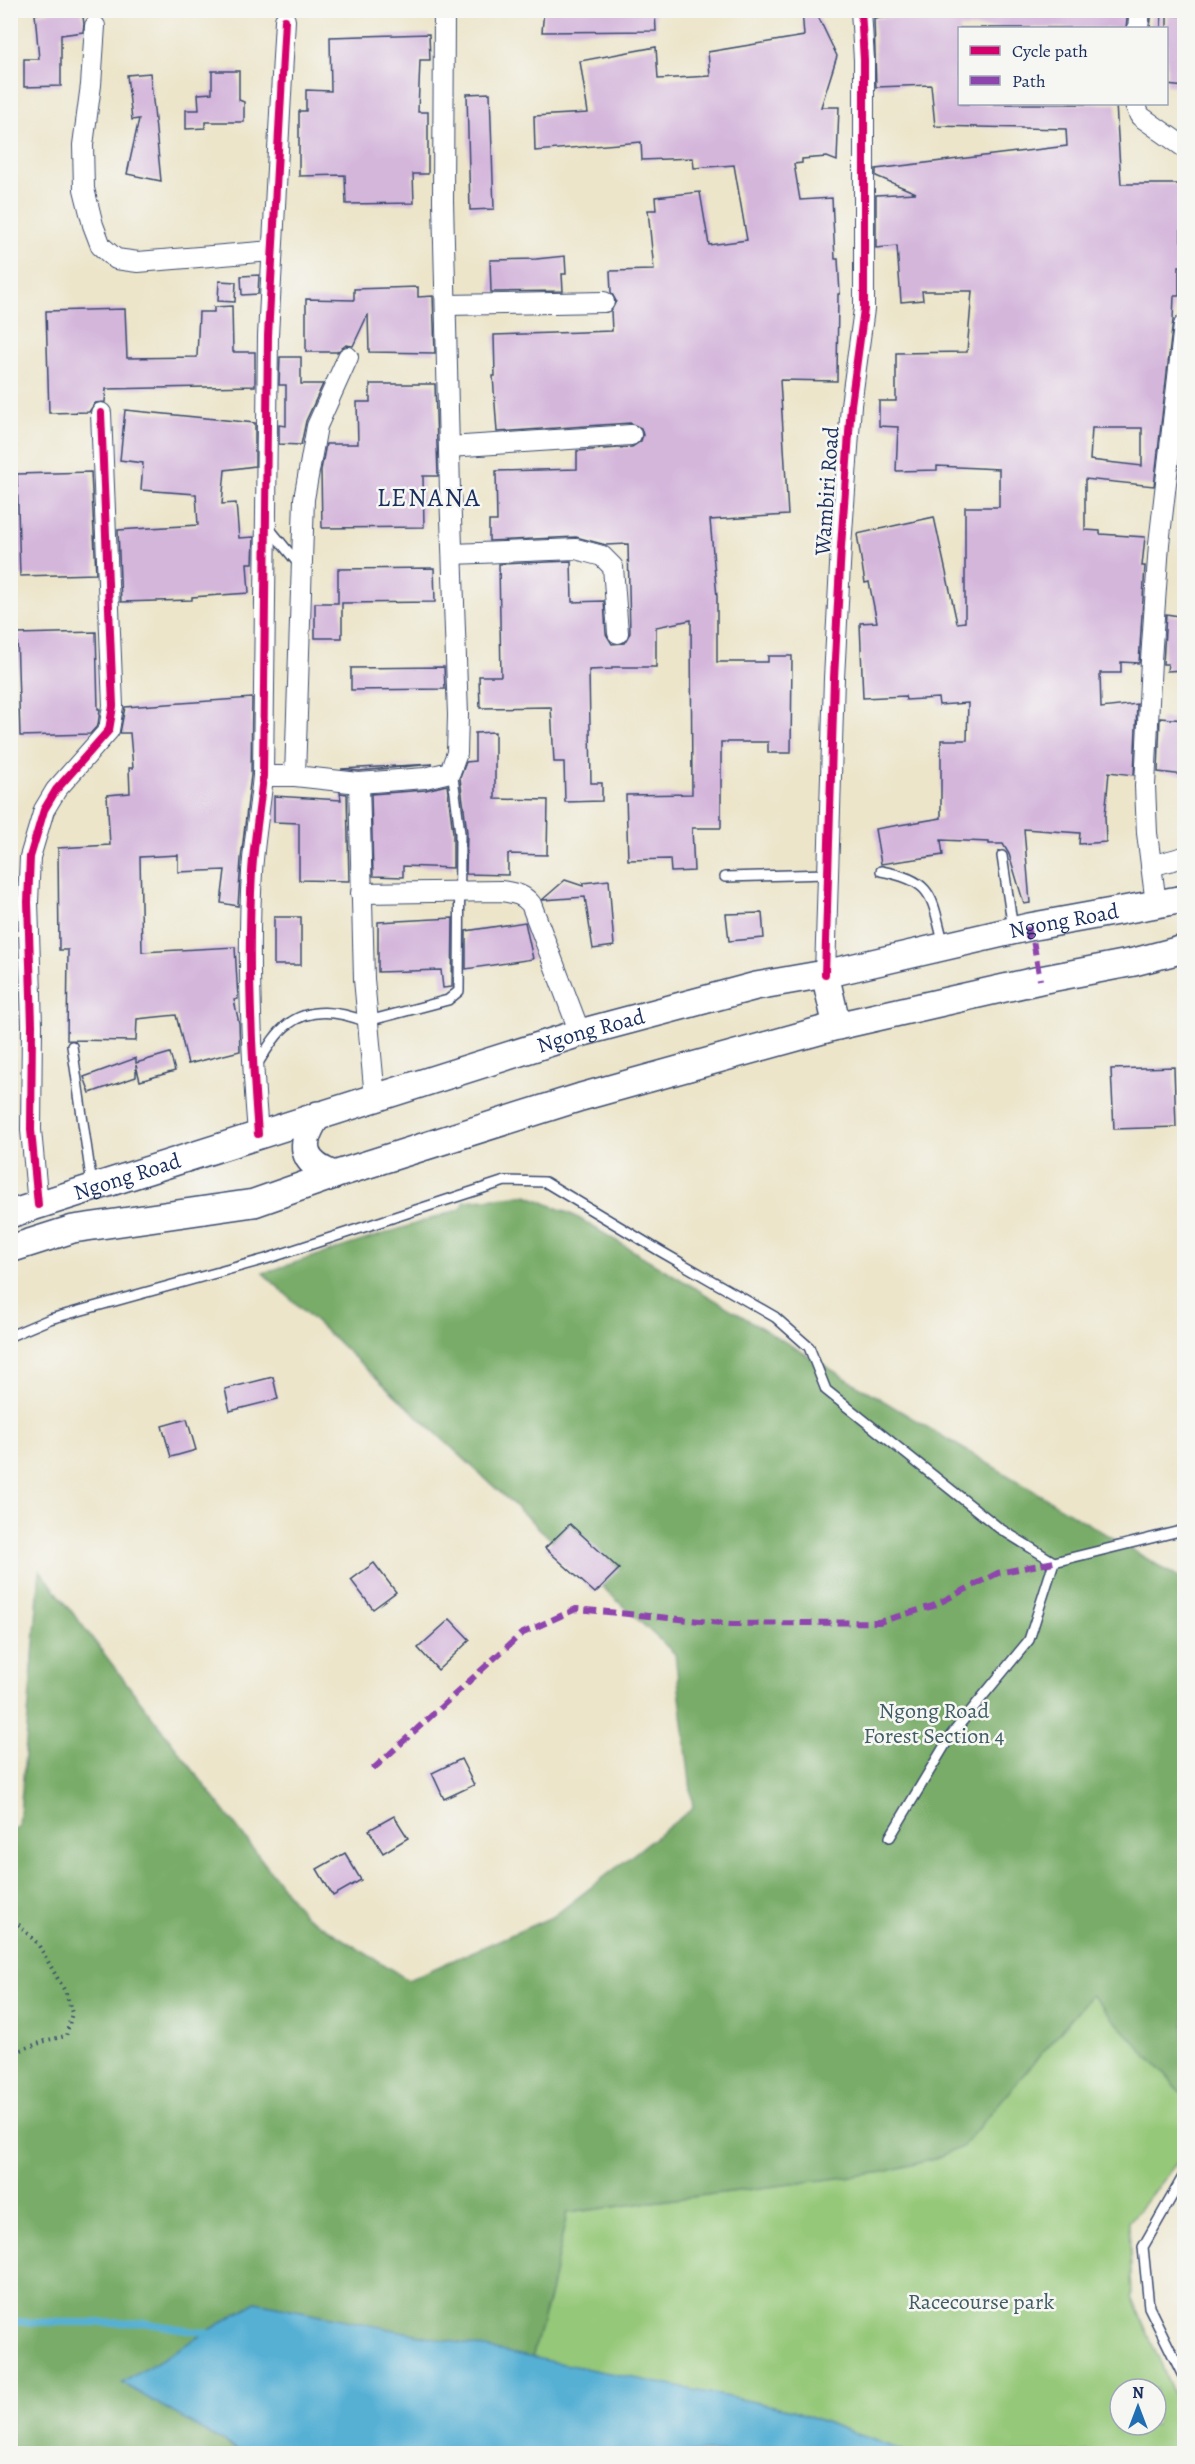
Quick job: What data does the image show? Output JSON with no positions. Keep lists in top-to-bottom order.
{
  "streets": {
    "main road": ["Ngong Road"],
    "street": ["Wambiri Road"]
  },
  "crossings": [
    ["Wambiri Road", "Ngong Road"]
  ],
  "districts": ["LENANA"],
  "parks": ["Ngong Road Forest Section 4", "Racecourse park"],
  "legend": ["Cycle path", "Path"],
  "north": "top"
}
